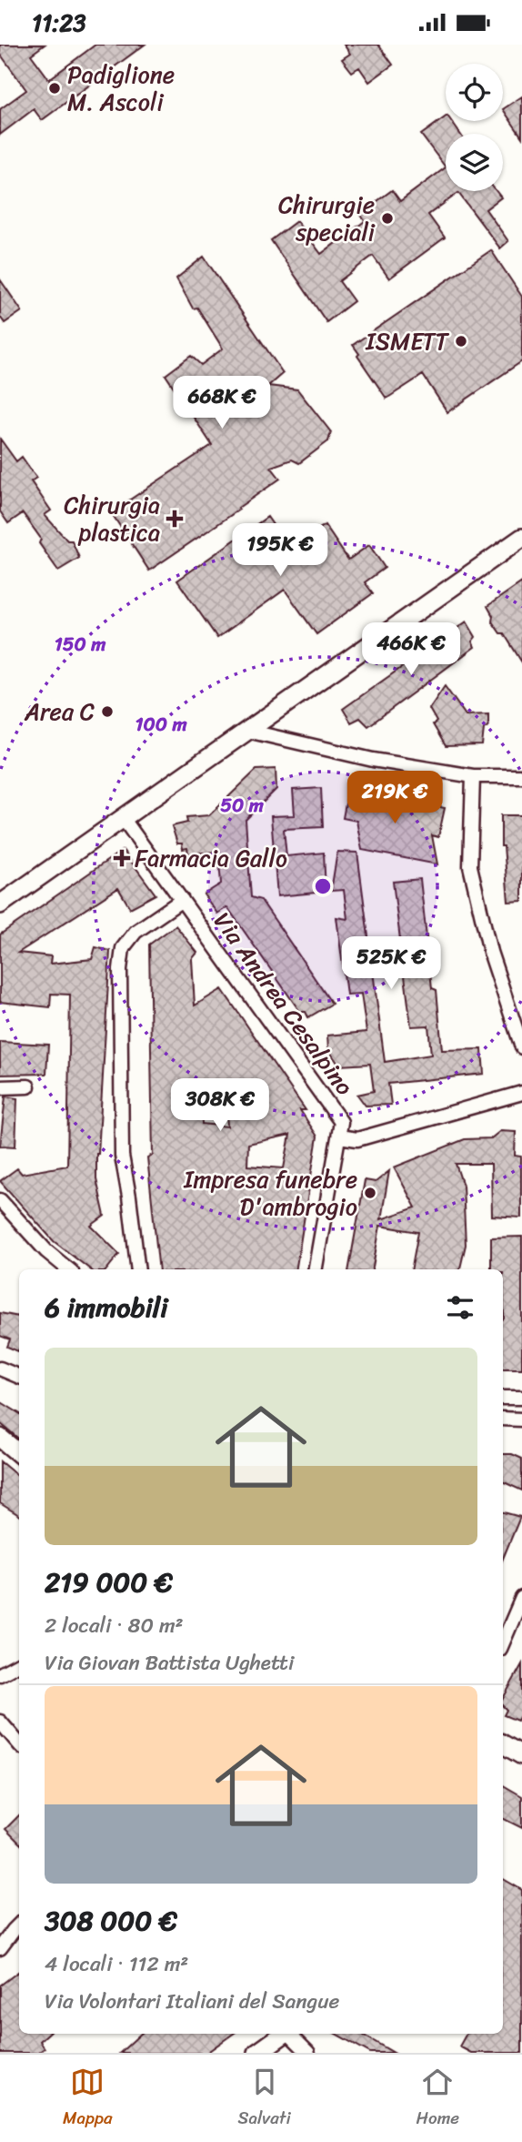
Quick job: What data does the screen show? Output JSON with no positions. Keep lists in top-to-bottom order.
{
  "streets": {
    "street": ["Via Andrea Cesalpino"]
  },
  "places": {
    "other": [
      "Padiglione M. Ascoli",
      "Chirurgie speciali",
      "ISMETT",
      "Area C",
      "Impresa funebre D'ambrogio"
    ],
    "health": ["Chirurgia plastica", "Farmacia Gallo"]
  },
  "page": {
    "status": "11:23",
    "price": [
      "668K €",
      "195K €",
      "466K €",
      "219K €",
      "525K €",
      "308K €"
    ],
    "heading": "6 immobili",
    "list": [
      {
        "name": "219 000 €",
        "note": "2 locali · 80 m² · Via Giovan Battista Ughetti"
      },
      {
        "name": "308 000 €",
        "note": "4 locali · 112 m² · Via Volontari Italiani del Sangue"
      }
    ],
    "tabs": ["Mappa", "Salvati", "Home"]
  },
  "rings": ["150 m", "100 m", "50 m"]
}
